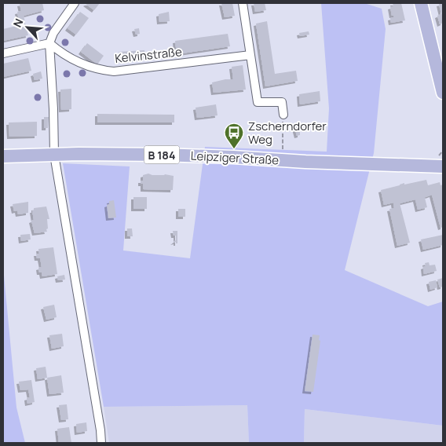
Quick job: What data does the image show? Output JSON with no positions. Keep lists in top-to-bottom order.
{
  "streets": {
    "main road": ["B 184", "Leipziger Straße"],
    "street": ["Kelvinstraße"]
  },
  "places": {
    "bus stop": ["Zscherndorfer Weg"]
  },
  "north": "top left"
}
